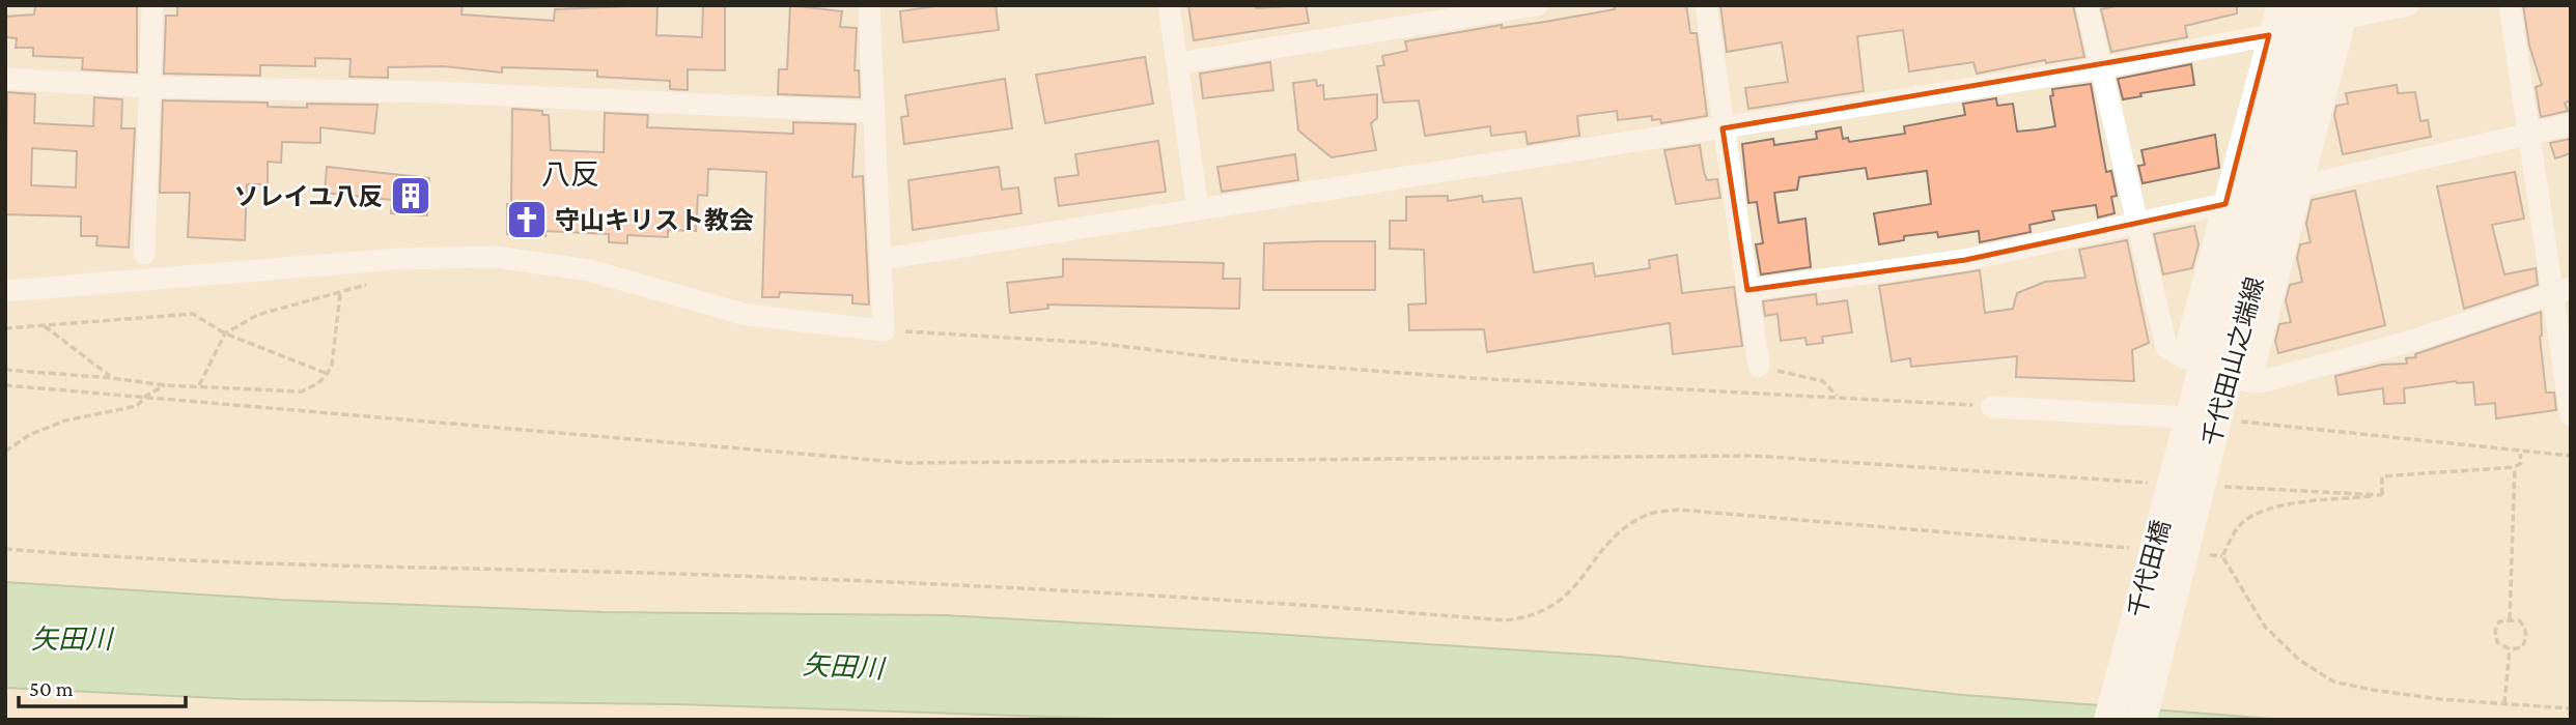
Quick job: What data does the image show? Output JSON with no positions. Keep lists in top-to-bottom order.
{
  "streets": {
    "street": ["千代田山之端線", "千代田橋"]
  },
  "crossings": [
    ["千代田山之端線", "千代田橋"]
  ],
  "districts": ["八反"],
  "water": ["矢田川"],
  "places": {
    "building": ["ソレイユ八反"],
    "church": ["守山キリスト教会"]
  },
  "scale_bar": "50 m"
}
